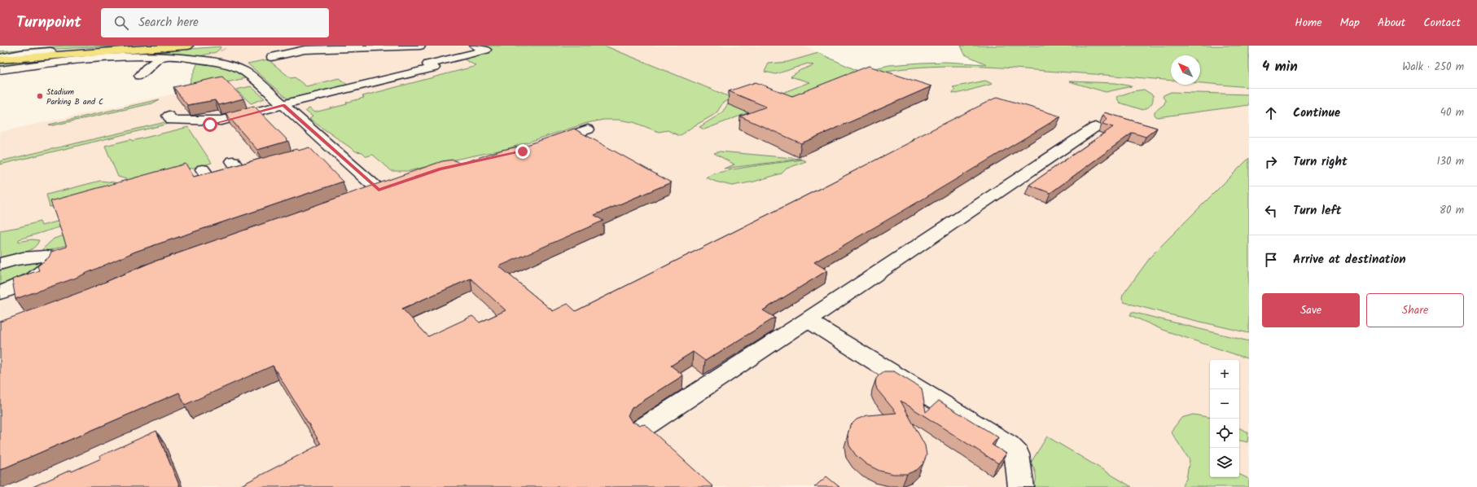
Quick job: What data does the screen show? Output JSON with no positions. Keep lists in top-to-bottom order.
{
  "places": ["Stadium Parking B and C"],
  "north": "top left",
  "page": {
    "header": "Turnpoint",
    "search": "Search here",
    "nav": [
      "Home",
      "Map",
      "About",
      "Contact"
    ],
    "heading": ["4 min", "Walk · 250 m"],
    "list": [
      ["Continue", "40 m"],
      ["Turn right", "130 m"],
      ["Turn left", "80 m"],
      "Arrive at destination"
    ],
    "buttons": ["Save", "Share"],
    "map_buttons": ["+", "−"]
  }
}
